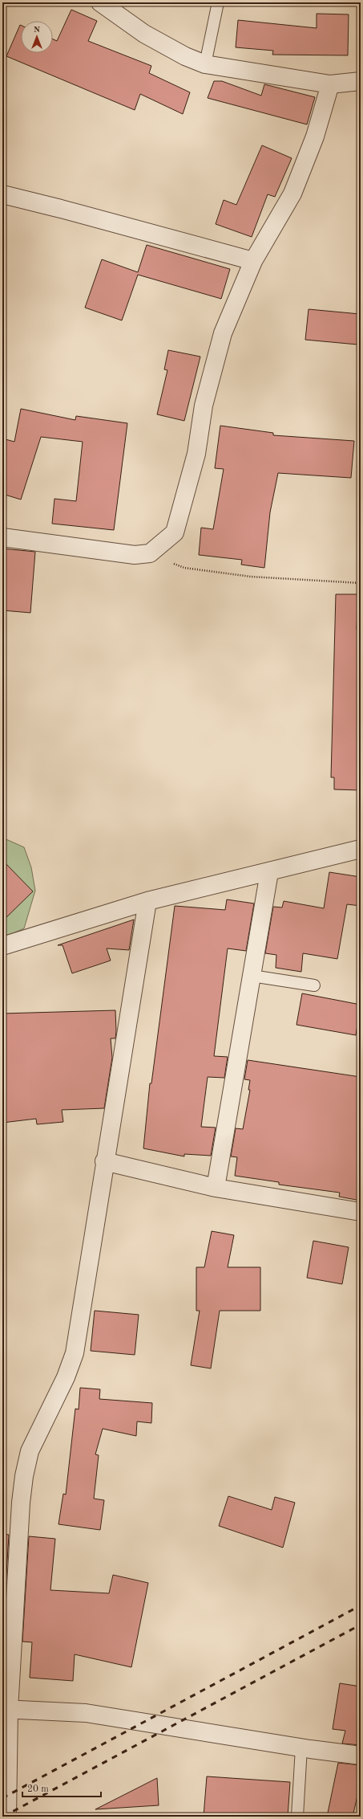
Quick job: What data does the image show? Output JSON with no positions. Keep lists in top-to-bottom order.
{
  "scale_bar": "20 m",
  "north": "top"
}
